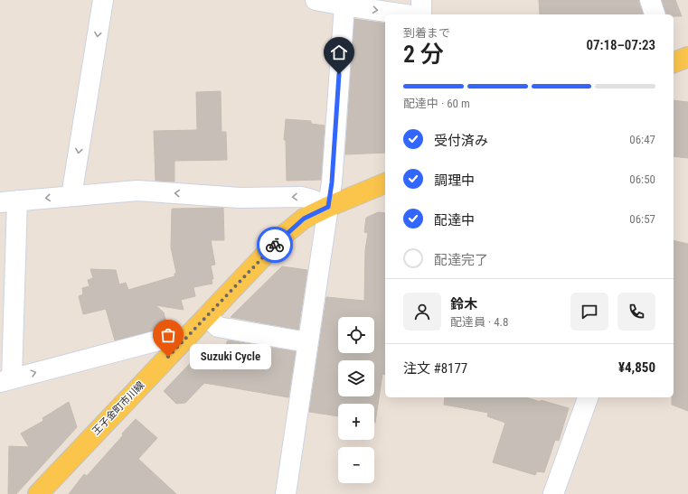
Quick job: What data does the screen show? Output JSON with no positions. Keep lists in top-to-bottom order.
{
  "streets": {
    "main road": ["王子金町市川線"]
  },
  "places": ["Suzuki Cycle"],
  "page": {
    "heading": ["2 分", "到着まで", "07:18–07:23"],
    "panel": [
      "鈴木",
      "配達員 · 4.8",
      "注文 #8177",
      "¥4,850"
    ],
    "bar": "配達中 · 60 m",
    "list": [
      ["受付済み", "06:47"],
      ["調理中", "06:50"],
      ["配達中", "06:57"],
      "配達完了"
    ],
    "map_buttons": ["+", "−"],
    "bubble": "Suzuki Cycle"
  }
}
